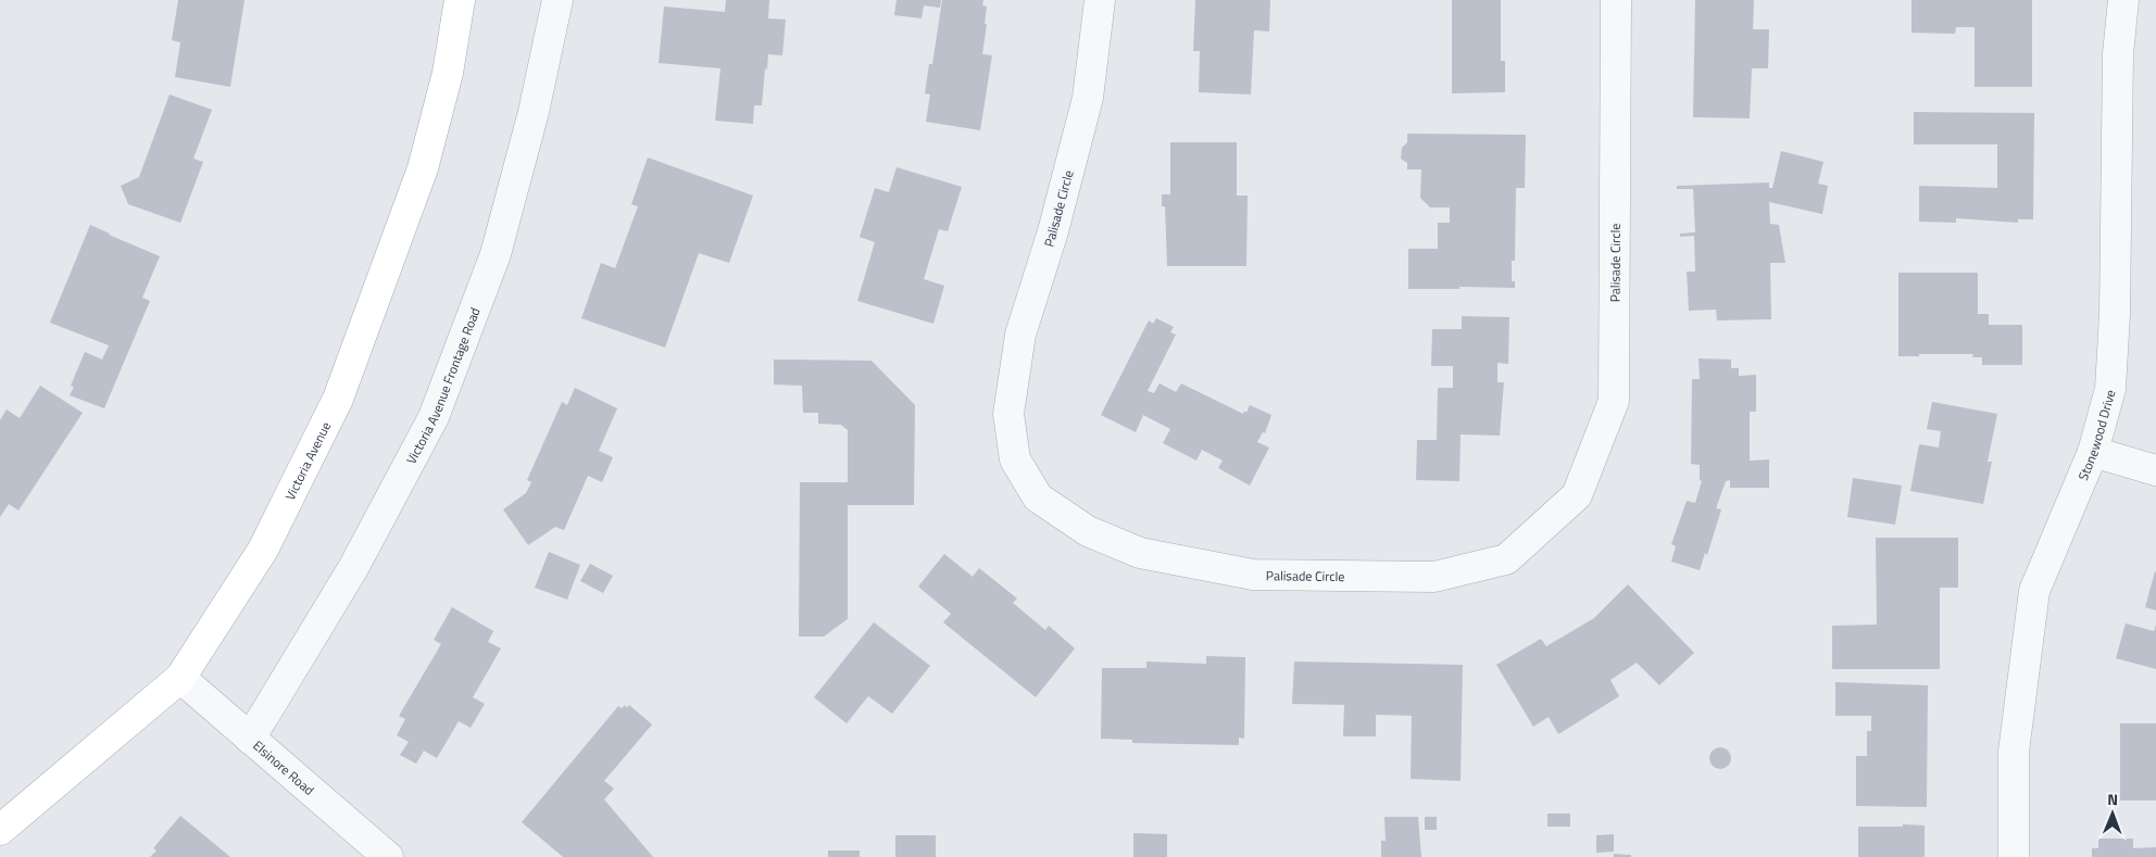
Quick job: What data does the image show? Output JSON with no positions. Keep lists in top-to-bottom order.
{
  "streets": {
    "main road": ["Victoria Avenue"],
    "street": [
      "Palisade Circle",
      "Victoria Avenue Frontage Road",
      "Stonewood Drive",
      "Elsinore Road"
    ]
  },
  "crossings": [
    ["Victoria Avenue Frontage Road", "Elsinore Road"],
    ["Victoria Avenue", "Elsinore Road"]
  ],
  "north": "top"
}
